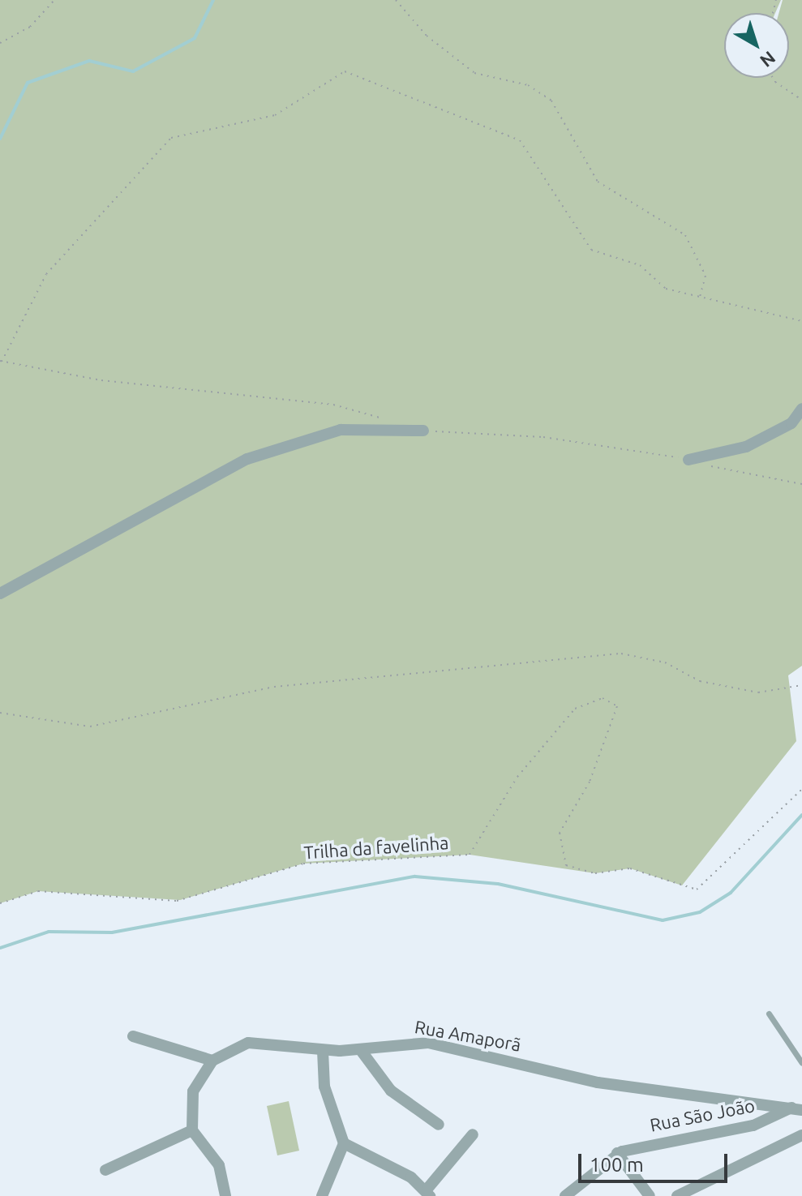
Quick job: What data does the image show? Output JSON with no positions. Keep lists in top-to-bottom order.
{
  "streets": {
    "street": ["Rua Amaporã", "Rua São João"],
    "path": ["Trilha da favelinha"]
  },
  "crossings": [
    ["Rua Amaporã", "Rua São João"]
  ],
  "scale_bar": "100 m",
  "north": "bottom right"
}
